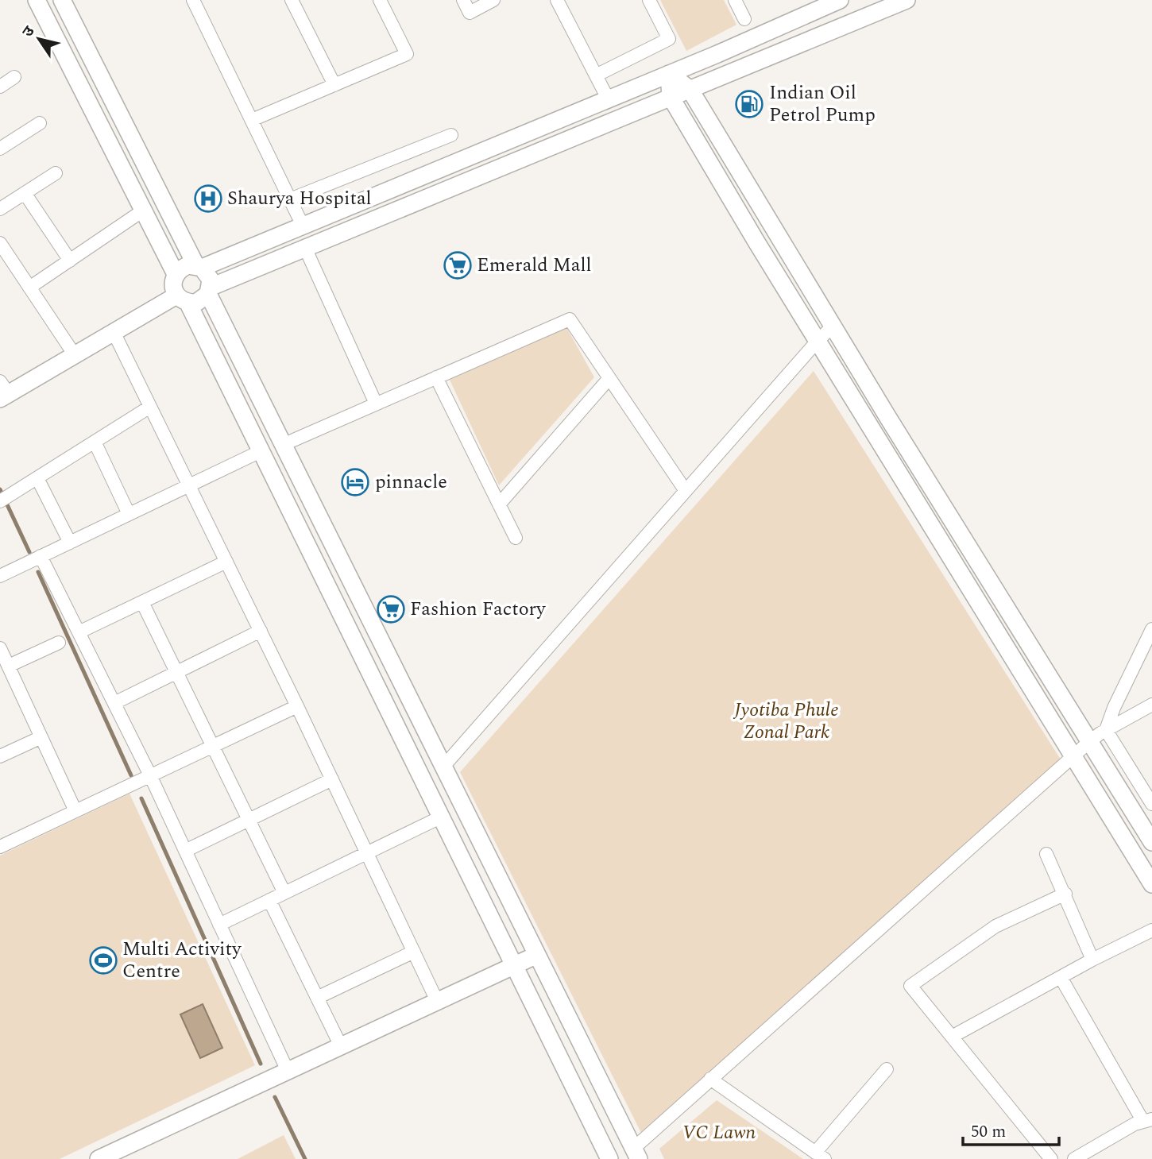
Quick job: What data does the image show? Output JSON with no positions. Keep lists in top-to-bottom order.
{
  "parks": ["Jyotiba Phule Zonal Park", "VC Lawn"],
  "places": {
    "fuel station": ["Indian Oil Petrol Pump"],
    "hospital": ["Shaurya Hospital"],
    "supermarket": ["Emerald Mall", "Fashion Factory"],
    "hotel": ["pinnacle"],
    "sports": ["Multi Activity Centre"]
  },
  "scale_bar": "50 m",
  "north": "top left"
}
